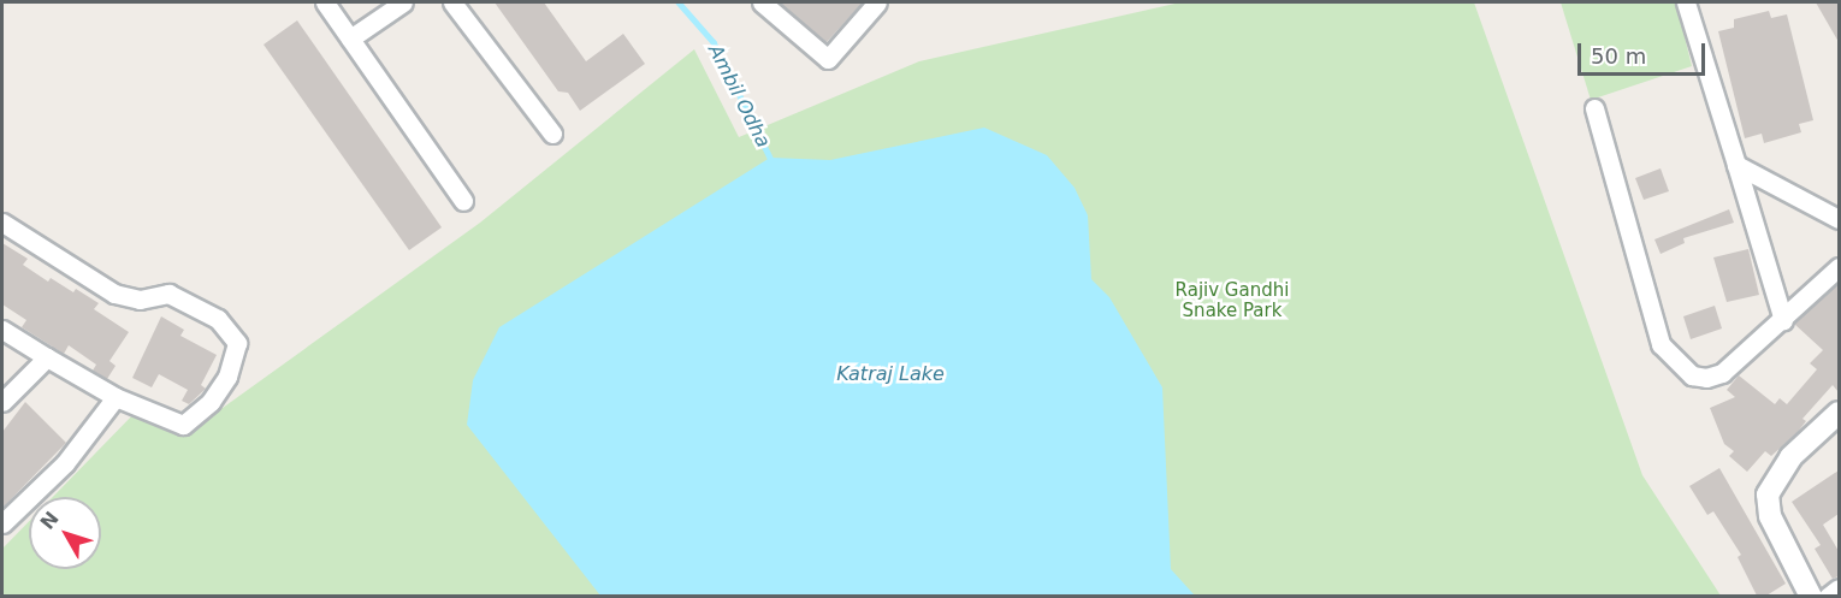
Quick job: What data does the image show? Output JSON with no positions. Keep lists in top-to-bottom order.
{
  "water": ["Ambil Odha", "Katraj Lake"],
  "parks": ["Rajiv Gandhi Snake Park"],
  "scale_bar": "50 m",
  "north": "top left"
}
